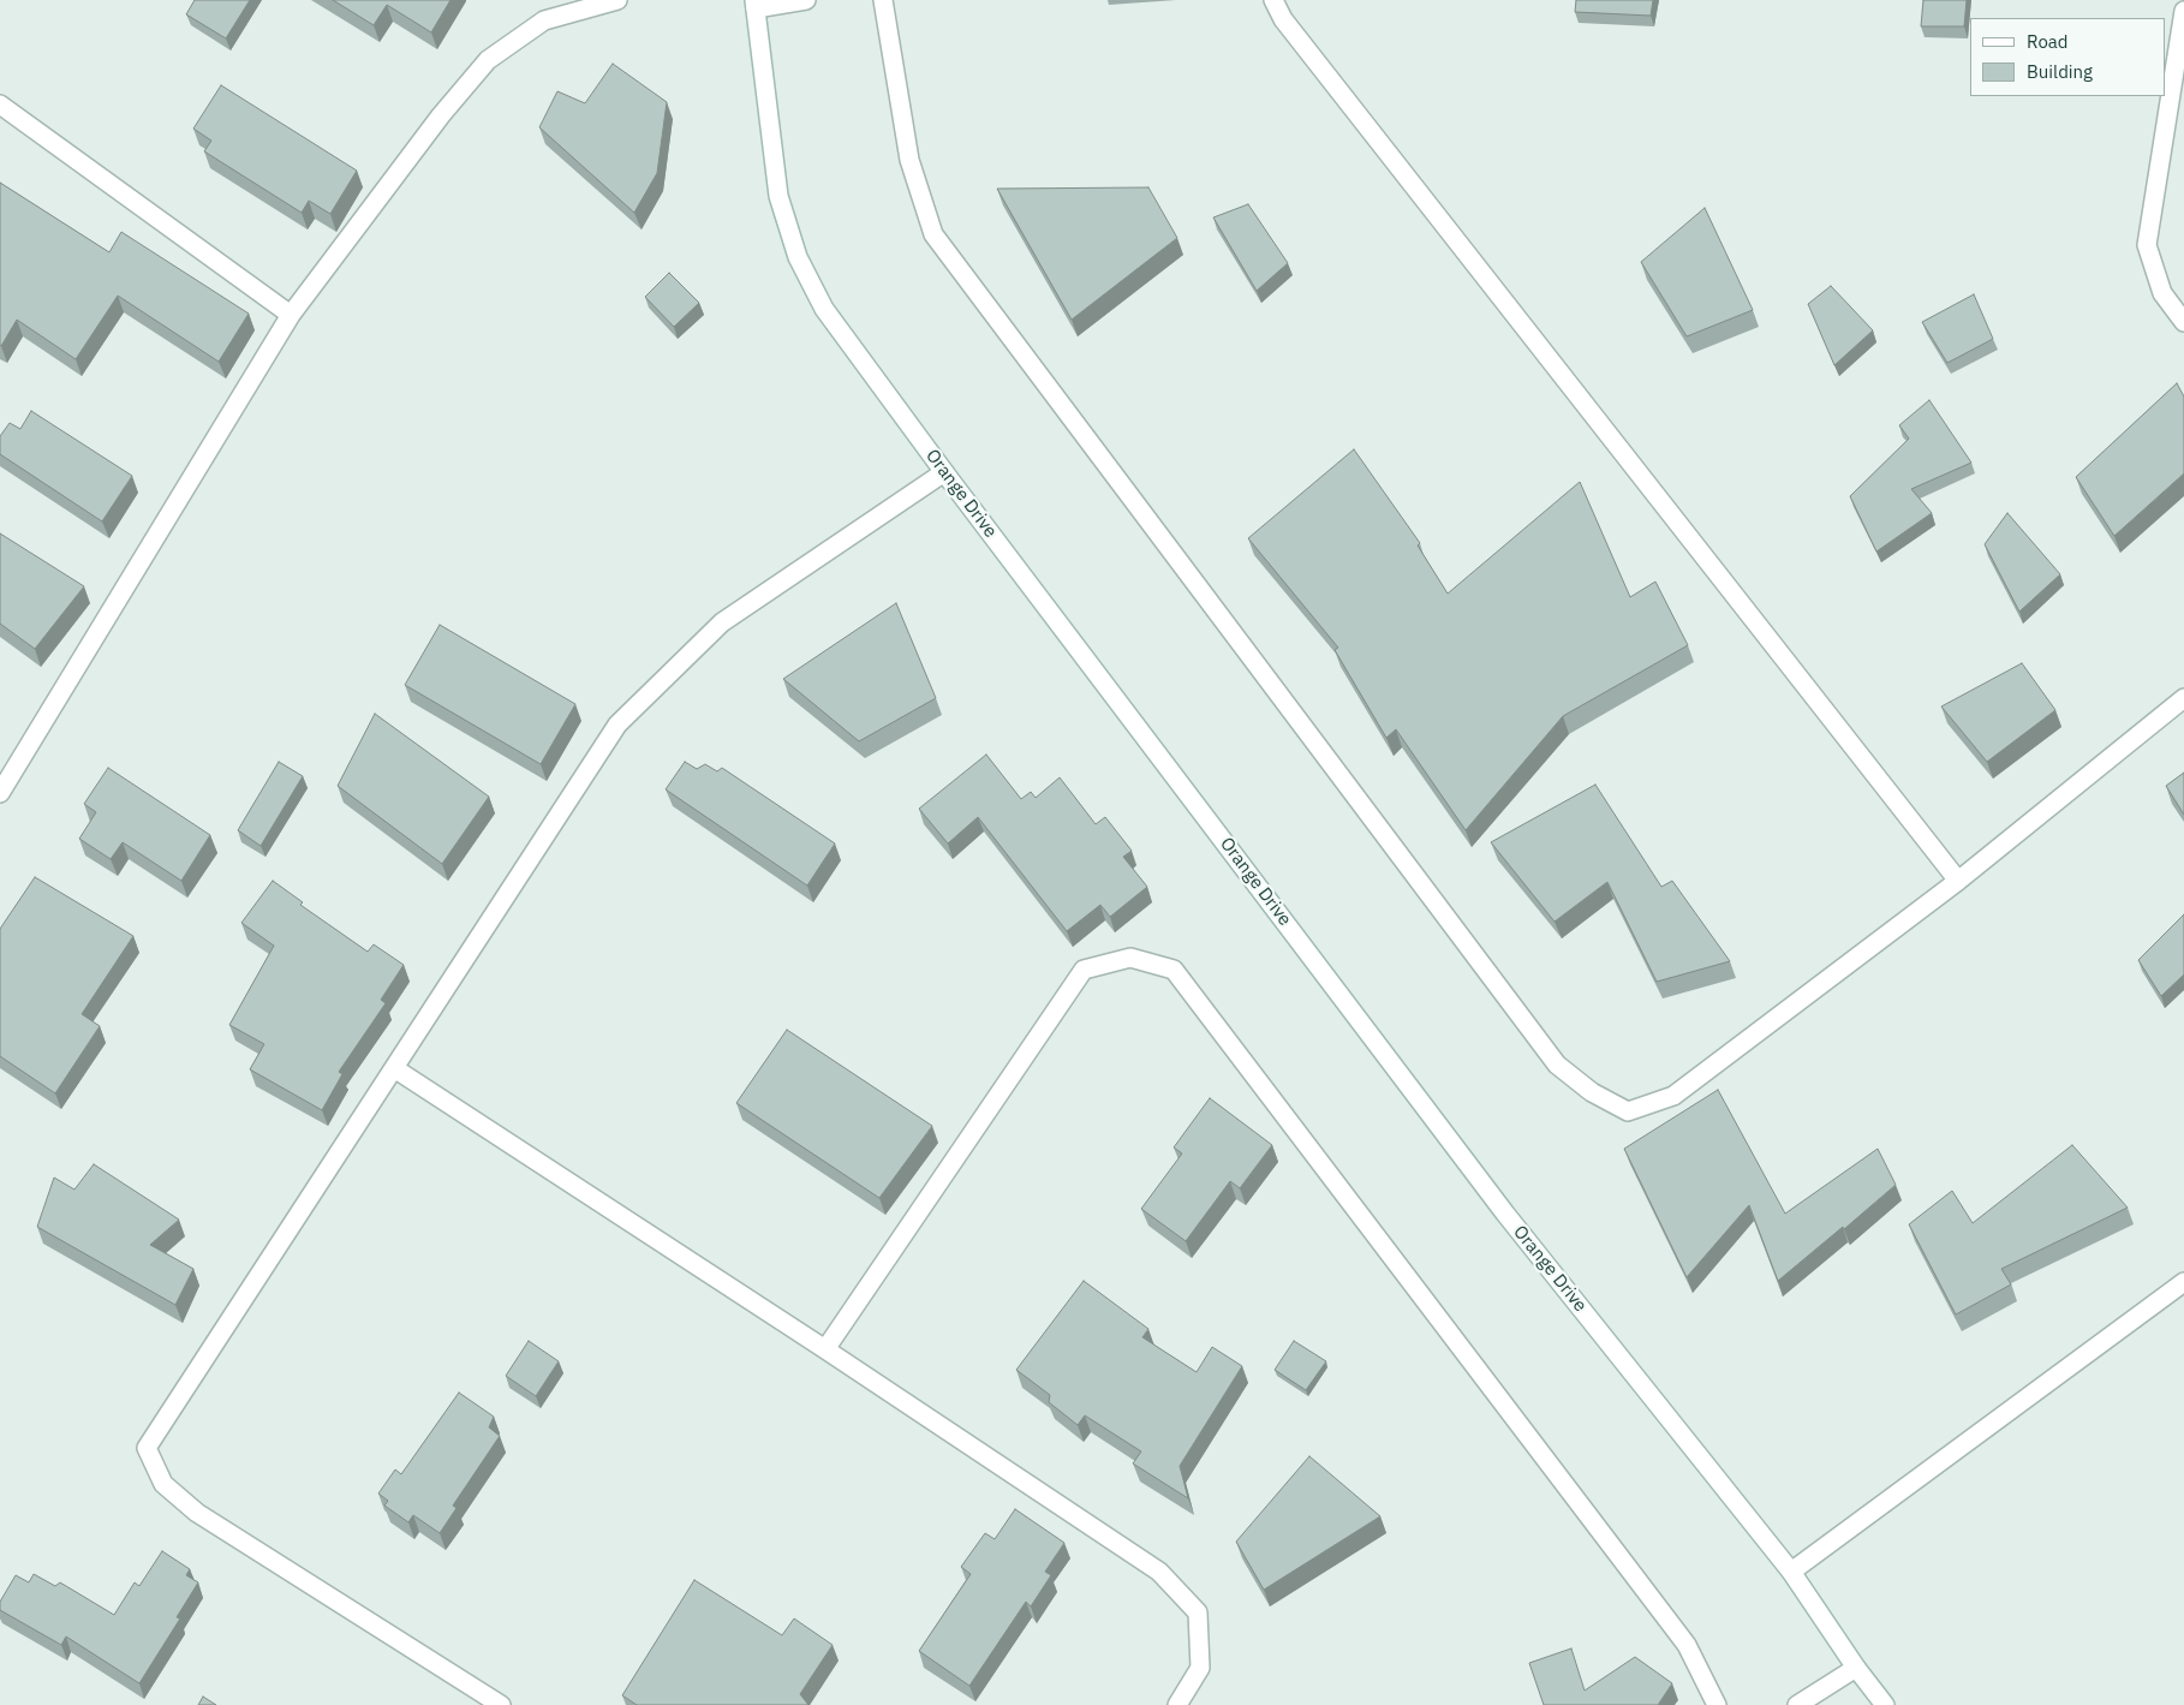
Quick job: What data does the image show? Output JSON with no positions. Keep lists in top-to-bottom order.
{
  "streets": {
    "street": ["Orange Drive"]
  },
  "legend": ["Road", "Building"]
}
